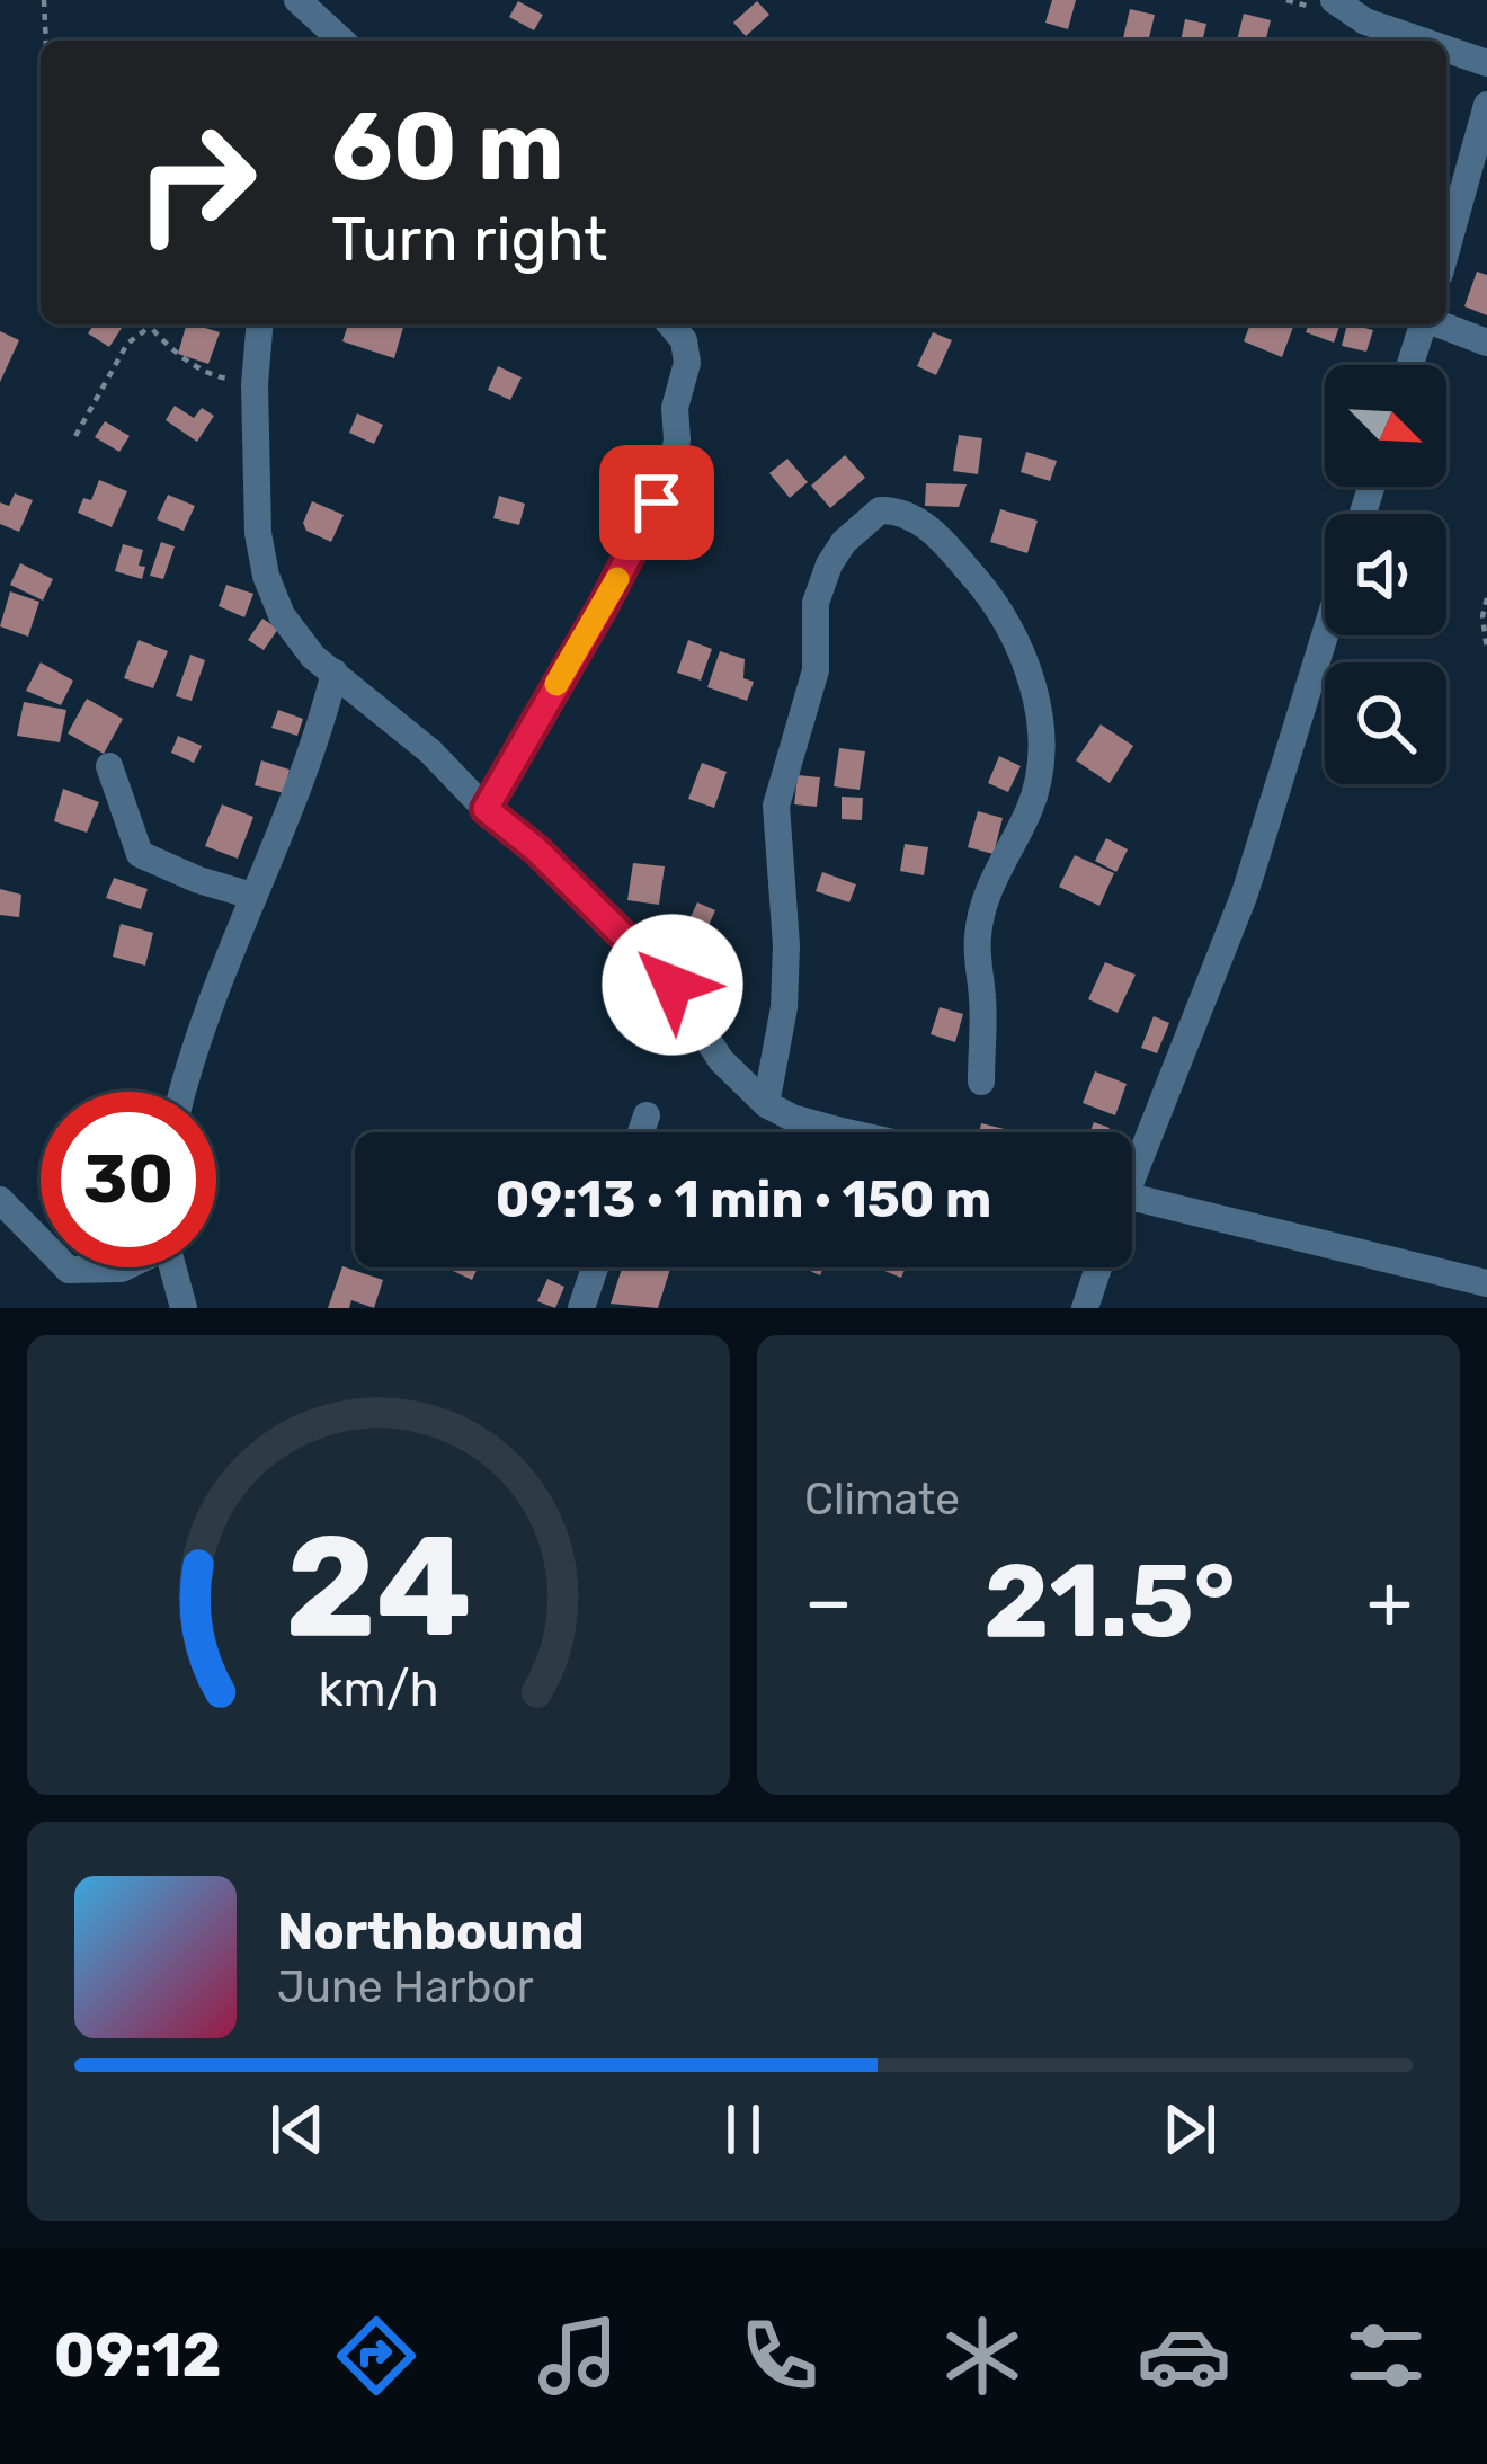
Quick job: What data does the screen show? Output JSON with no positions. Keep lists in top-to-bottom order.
{
  "north": "bottom right",
  "page": {
    "turn": ["60 m", "Turn right"],
    "limit": "30",
    "trip": "09:13 · 1 min · 150 m",
    "tile": "Climate",
    "heat": ["−", "21.5°", "+"],
    "song": ["Northbound", "June Harbor"],
    "tabs": "09:12",
    "gauge": ["24", "km/h"]
  }
}
